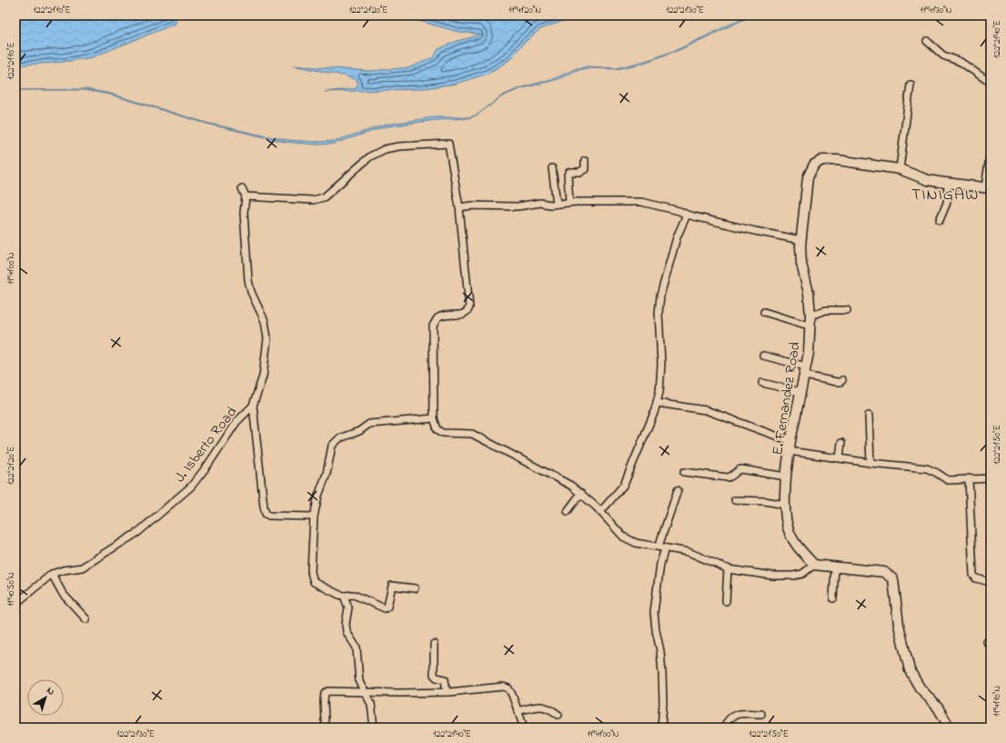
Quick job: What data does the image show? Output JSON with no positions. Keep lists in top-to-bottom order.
{
  "streets": {
    "street": ["E. Fernandez Road", "J. Isberto Road"]
  },
  "districts": ["TINIGAW"],
  "north": "top right",
  "coordinates": [
    "122°21'10\"E",
    "122°21'20\"E",
    "11°41'20\"N",
    "122°21'30\"E",
    "11°41'30\"N",
    "122°21'40\"E",
    "11°41'00\"N",
    "122°21'50\"E",
    "11°40'50\"N",
    "11°41'10\"N"
  ]
}
